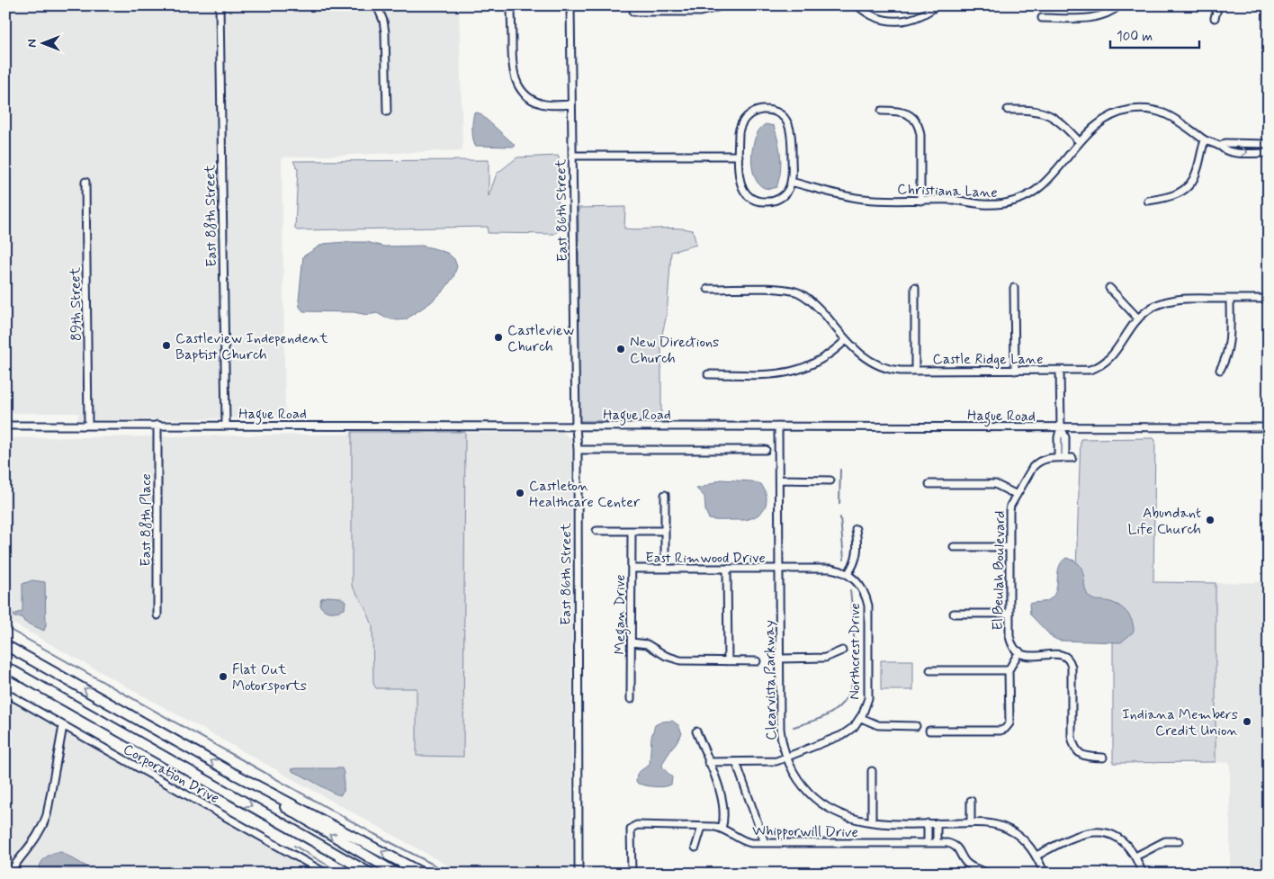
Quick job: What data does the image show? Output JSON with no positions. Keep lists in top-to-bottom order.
{
  "streets": {
    "street": [
      "Christiana Lane",
      "East 86th Street",
      "East 88th Street",
      "89th Street",
      "Castle Ridge Lane",
      "Hague Road",
      "East 88th Place",
      "East Rimwood Drive",
      "El Beulah Boulevard",
      "Megan Drive",
      "Northcrest Drive",
      "Clearvista Parkway",
      "Corporation Drive",
      "Whipporwill Drive"
    ]
  },
  "crossings": [
    ["East 86th Street", "Hague Road"],
    ["East 88th Street", "Hague Road"],
    ["89th Street", "Hague Road"],
    ["Hague Road", "East 88th Place"],
    ["Hague Road", "Clearvista Parkway"],
    ["East Rimwood Drive", "Megan Drive"],
    ["East Rimwood Drive", "Clearvista Parkway"],
    ["Northcrest Drive", "Clearvista Parkway"]
  ],
  "places": [
    "Castleview Church",
    "Castleview Independent Baptist Church",
    "New Directions Church",
    "Castleton Healthcare Center",
    "Abundant Life Church",
    "Flat Out Motorsports",
    "Indiana Members Credit Union"
  ],
  "scale_bar": "100 m",
  "north": "left"
}
